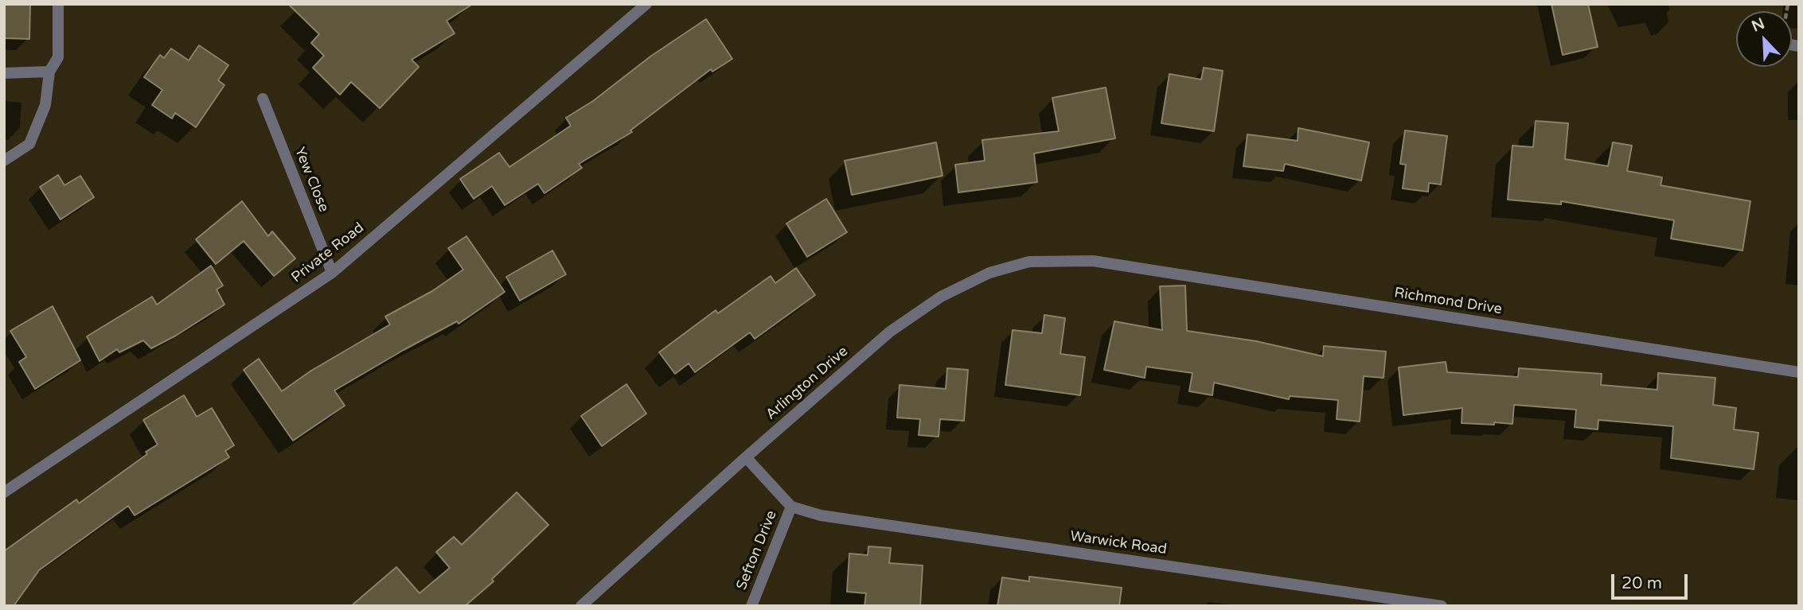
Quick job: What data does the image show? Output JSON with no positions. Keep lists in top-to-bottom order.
{
  "streets": {
    "street": [
      "Yew Close",
      "Private Road",
      "Richmond Drive",
      "Arlington Drive",
      "Warwick Road",
      "Sefton Drive"
    ]
  },
  "crossings": [
    ["Yew Close", "Private Road"],
    ["Richmond Drive", "Arlington Drive"],
    ["Arlington Drive", "Sefton Drive"],
    ["Warwick Road", "Sefton Drive"]
  ],
  "scale_bar": "20 m",
  "north": "top left"
}
